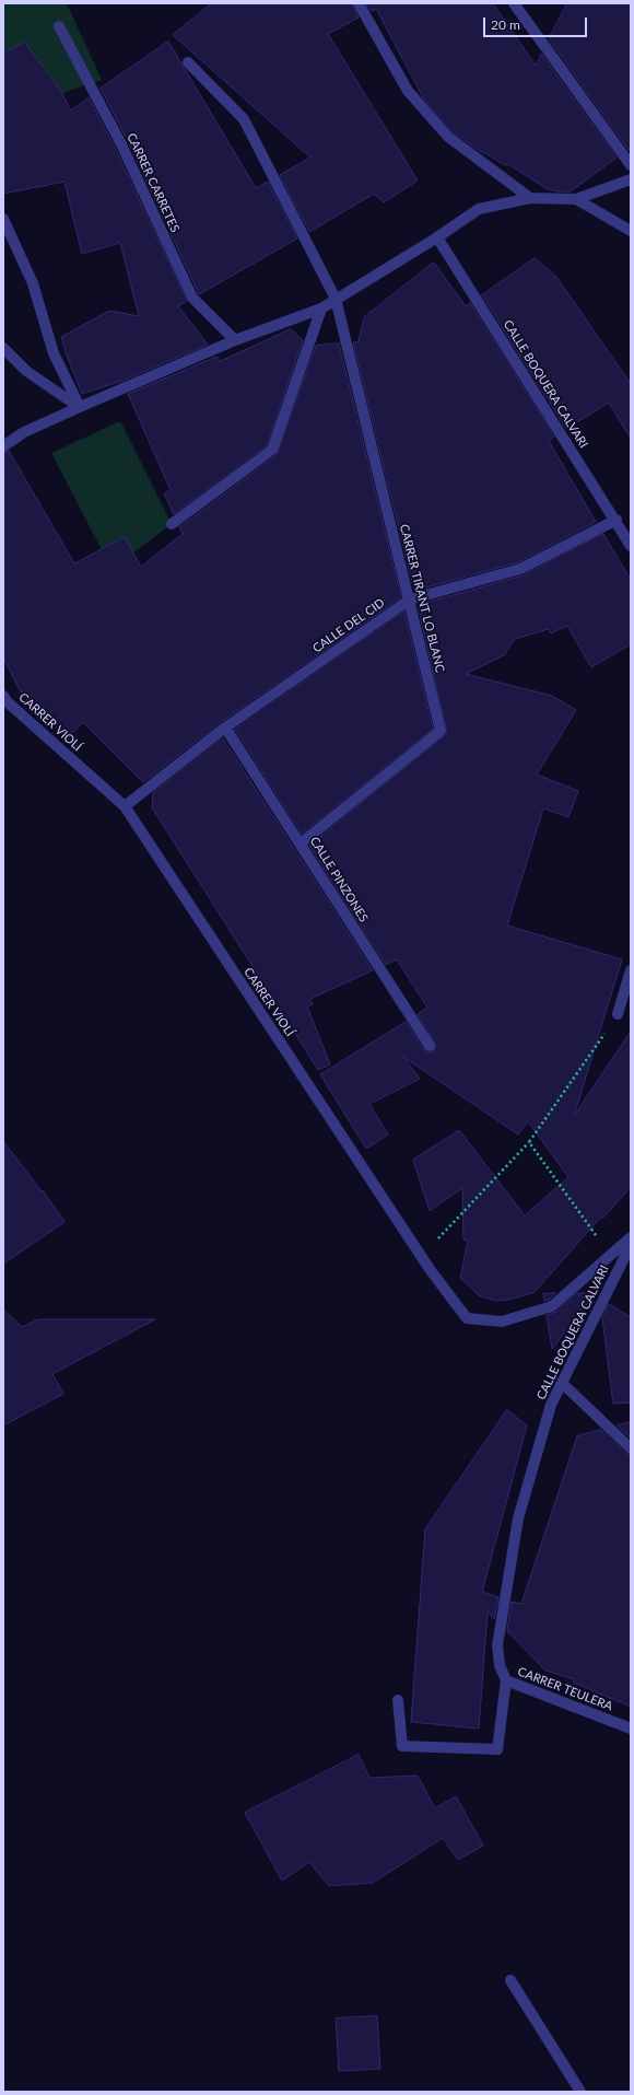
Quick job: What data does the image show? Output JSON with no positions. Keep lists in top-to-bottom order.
{
  "streets": {
    "street": [
      "CARRER CARRETES",
      "CALLE BOQUERA CALVARI",
      "CARRER TIRANT LO BLANC",
      "CALLE DEL CID",
      "CARRER VIOLÍ",
      "CALLE PINZONES",
      "CARRER TEULERA"
    ]
  },
  "crossings": [
    ["CALLE BOQUERA CALVARI", "CALLE DEL CID"],
    ["CALLE BOQUERA CALVARI", "CARRER TEULERA"],
    ["CARRER TIRANT LO BLANC", "CALLE DEL CID"],
    ["CARRER TIRANT LO BLANC", "CALLE PINZONES"],
    ["CALLE DEL CID", "CARRER VIOLÍ"],
    ["CALLE DEL CID", "CALLE PINZONES"]
  ],
  "scale_bar": "20 m"
}
